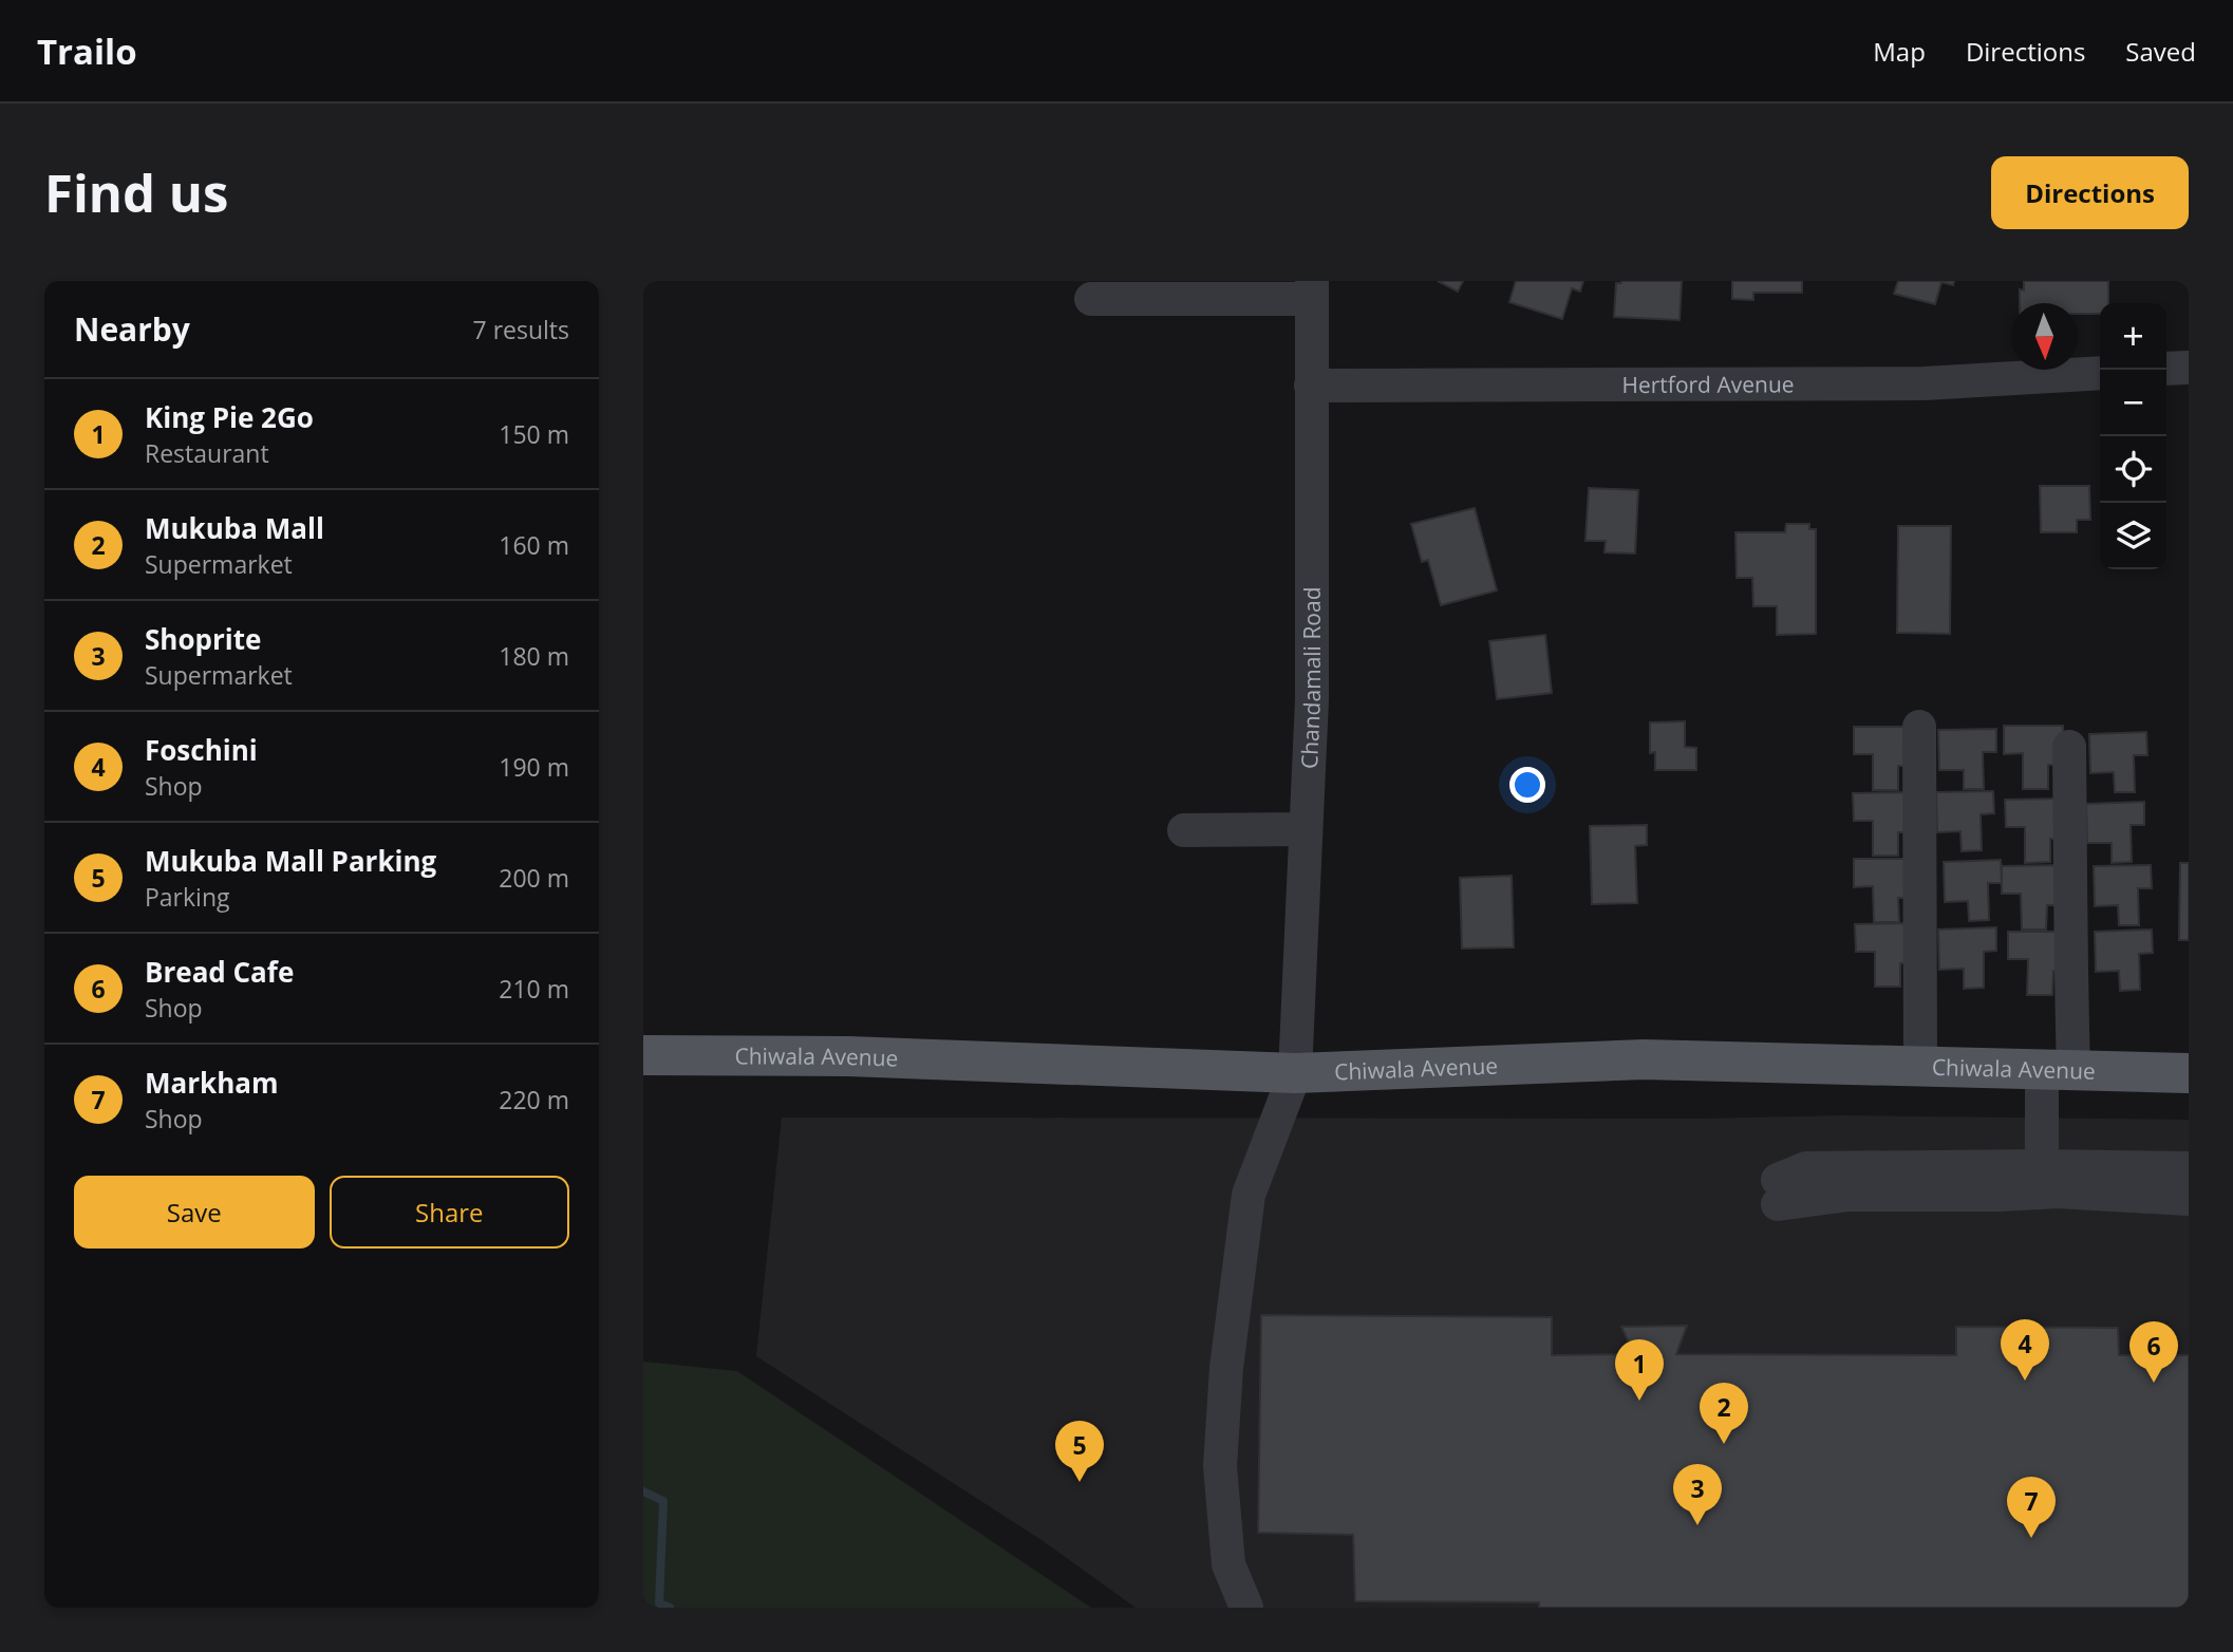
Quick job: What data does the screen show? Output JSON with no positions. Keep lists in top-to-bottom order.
{
  "streets": {
    "main road": ["Chiwala Avenue"],
    "street": ["Hertford Avenue", "Chandamali Road"]
  },
  "crossings": [
    ["Hertford Avenue", "Chandamali Road"],
    ["Chandamali Road", "Chiwala Avenue"]
  ],
  "north": "bottom",
  "page": {
    "header": "Trailo",
    "nav": ["Map", "Directions", "Saved"],
    "buttons": [
      "Directions",
      ["Save", "Share"]
    ],
    "title": "Find us",
    "heading": ["Nearby", "7 results"],
    "map_buttons": ["+", "−"],
    "list": [
      {
        "mark": "1",
        "name": "King Pie 2Go",
        "note": "Restaurant",
        "value": "150 m"
      },
      {
        "mark": "2",
        "name": "Mukuba Mall",
        "note": "Supermarket",
        "value": "160 m"
      },
      {
        "mark": "3",
        "name": "Shoprite",
        "note": "Supermarket",
        "value": "180 m"
      },
      {
        "mark": "4",
        "name": "Foschini",
        "note": "Shop",
        "value": "190 m"
      },
      {
        "mark": "5",
        "name": "Mukuba Mall Parking",
        "note": "Parking",
        "value": "200 m"
      },
      {
        "mark": "6",
        "name": "Bread Cafe",
        "note": "Shop",
        "value": "210 m"
      },
      {
        "mark": "7",
        "name": "Markham",
        "note": "Shop",
        "value": "220 m"
      }
    ],
    "pins": [
      "4",
      "6",
      "1",
      "2",
      "5",
      "3",
      "7"
    ]
  }
}
